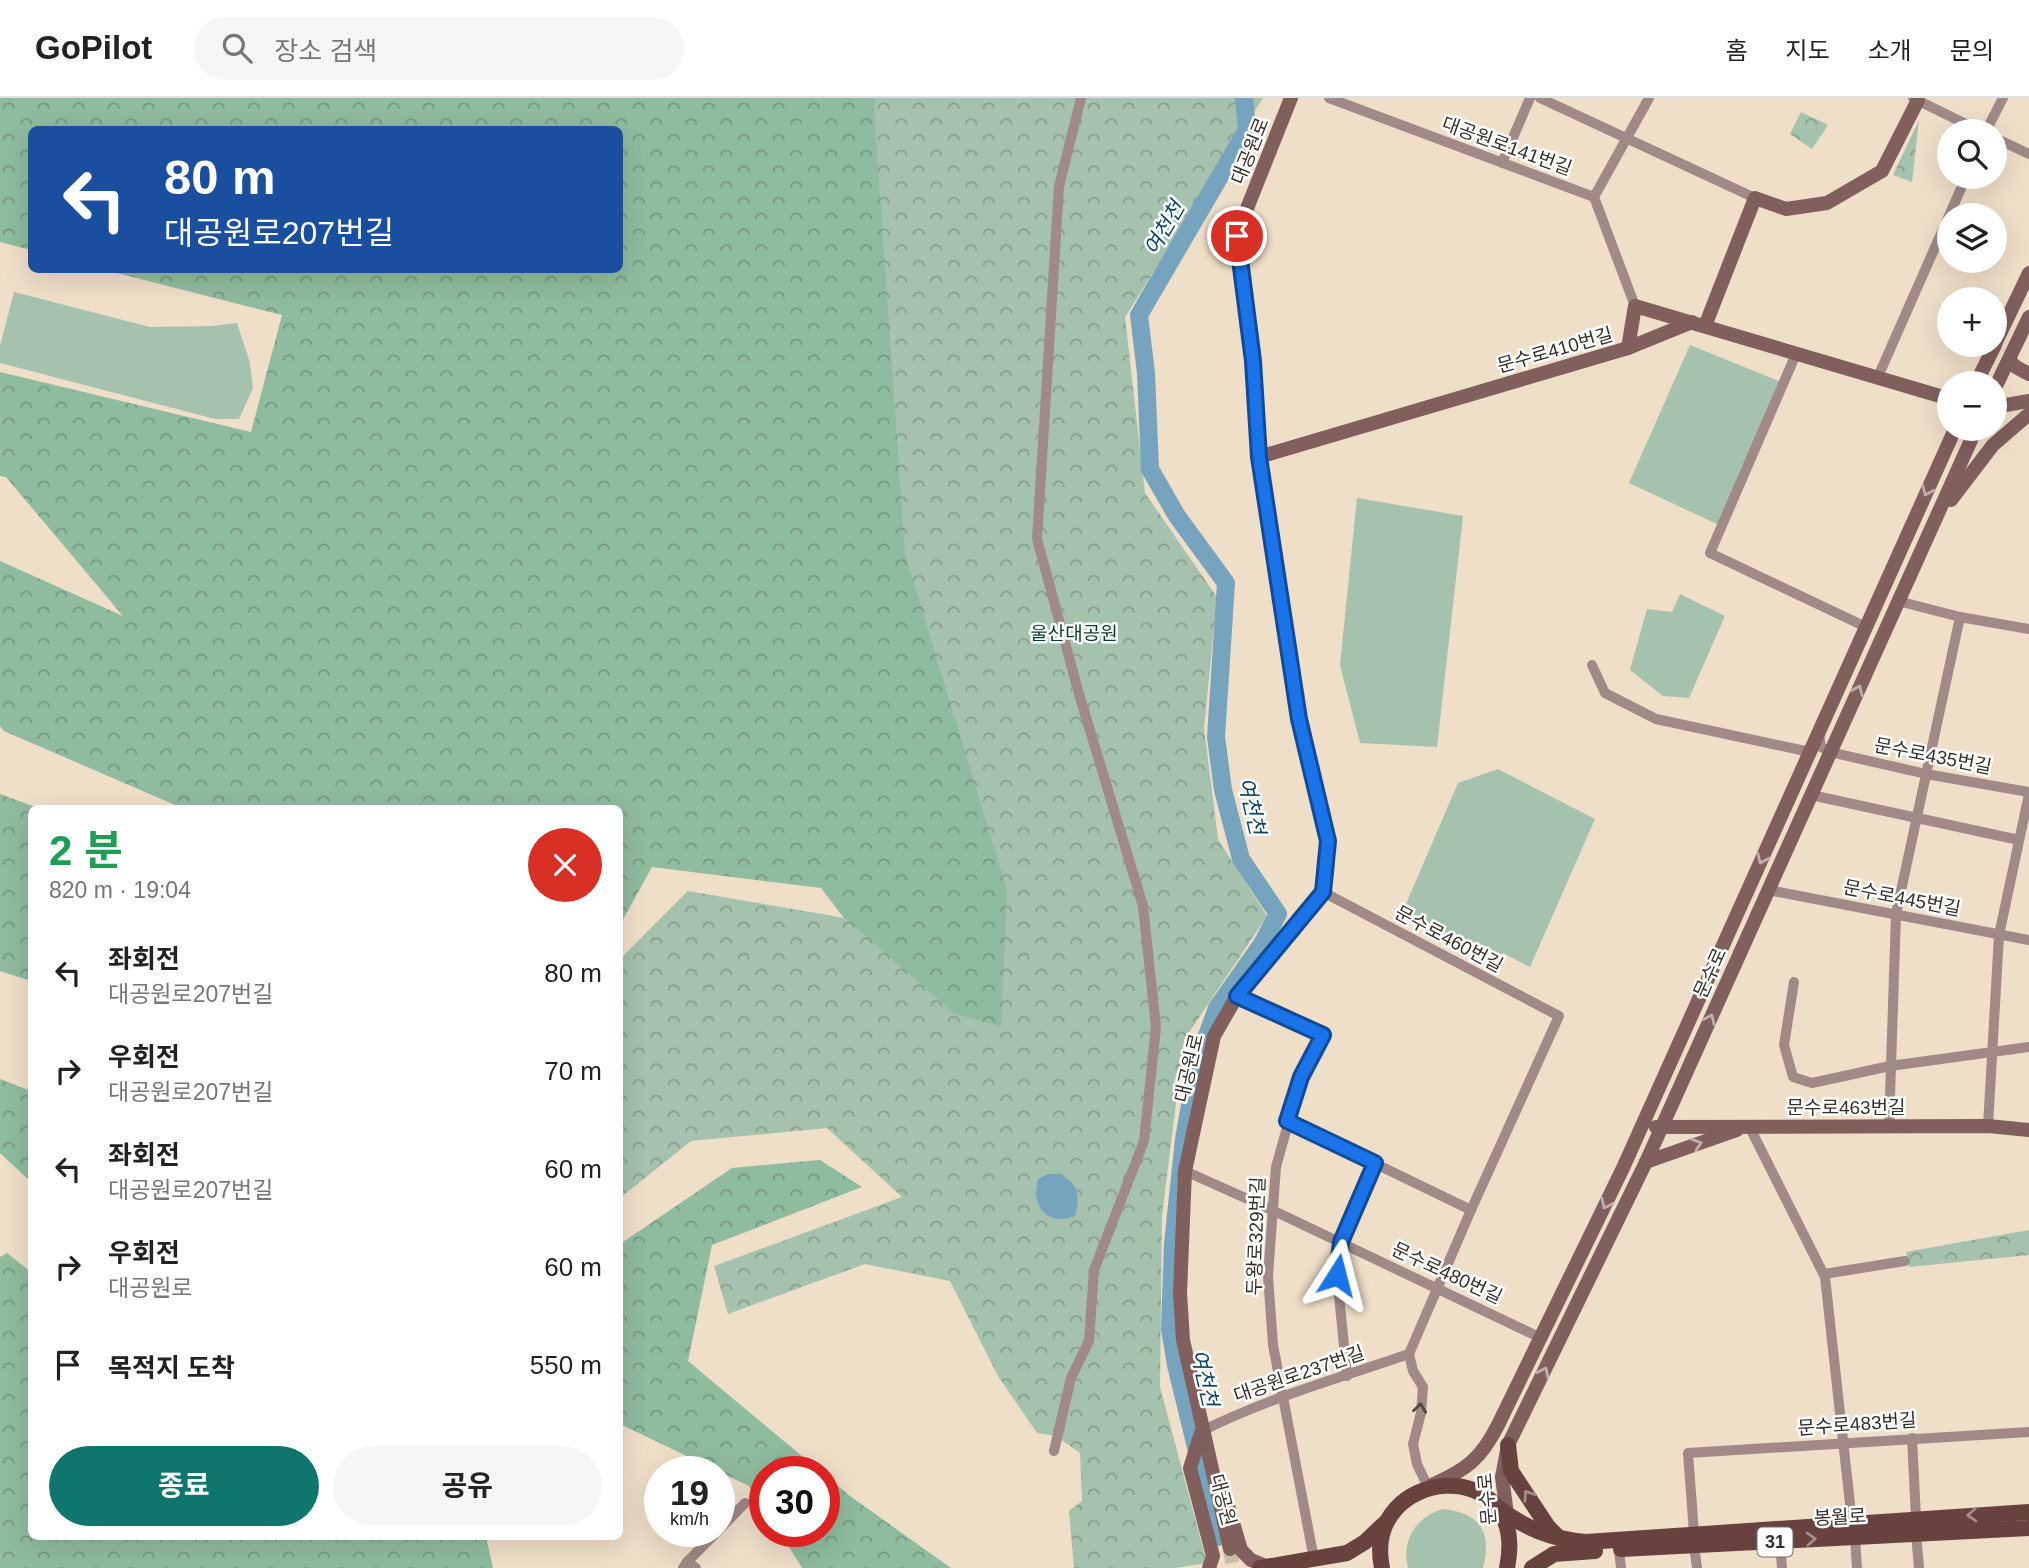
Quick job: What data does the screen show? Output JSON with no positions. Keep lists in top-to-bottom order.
{
  "streets": {
    "main road": ["봉월로", "31"],
    "street": [
      "대공원로141번길",
      "대공원로",
      "문수로410번길",
      "문수로435번길",
      "문수로445번길",
      "문수로460번길",
      "문수로",
      "문수로463번길",
      "두왕로329번길",
      "문수로480번길",
      "대공원로237번길",
      "문수로483번길"
    ]
  },
  "crossings": [
    ["대공원로", "문수로410번길"],
    ["대공원로", "문수로460번길"],
    ["대공원로", "두왕로329번길"],
    ["대공원로", "문수로480번길"],
    ["대공원로", "대공원로237번길"],
    ["문수로435번길", "문수로"],
    ["문수로445번길", "문수로"],
    ["문수로", "문수로463번길"],
    ["문수로", "문수로480번길"],
    ["문수로", "봉월로"],
    ["두왕로329번길", "문수로480번길"],
    ["두왕로329번길", "대공원로237번길"],
    ["문수로483번길", "봉월로"]
  ],
  "water": ["여천천"],
  "parks": ["울산대공원"],
  "page": {
    "header": "GoPilot",
    "search": "장소 검색",
    "nav": [
      "홈",
      "지도",
      "소개",
      "문의"
    ],
    "map_buttons": ["+", "−"],
    "turn": ["80 m", "대공원로207번길"],
    "heading": ["2 분", "820 m · 19:04"],
    "list": [
      {
        "name": "좌회전",
        "note": "대공원로207번길",
        "value": "80 m"
      },
      {
        "name": "우회전",
        "note": "대공원로207번길",
        "value": "70 m"
      },
      {
        "name": "좌회전",
        "note": "대공원로207번길",
        "value": "60 m"
      },
      {
        "name": "우회전",
        "note": "대공원로",
        "value": "60 m"
      },
      {
        "name": "목적지 도착",
        "value": "550 m"
      }
    ],
    "buttons": ["종료", "공유"],
    "speed": "19 km/h",
    "limit": "30"
  }
}
